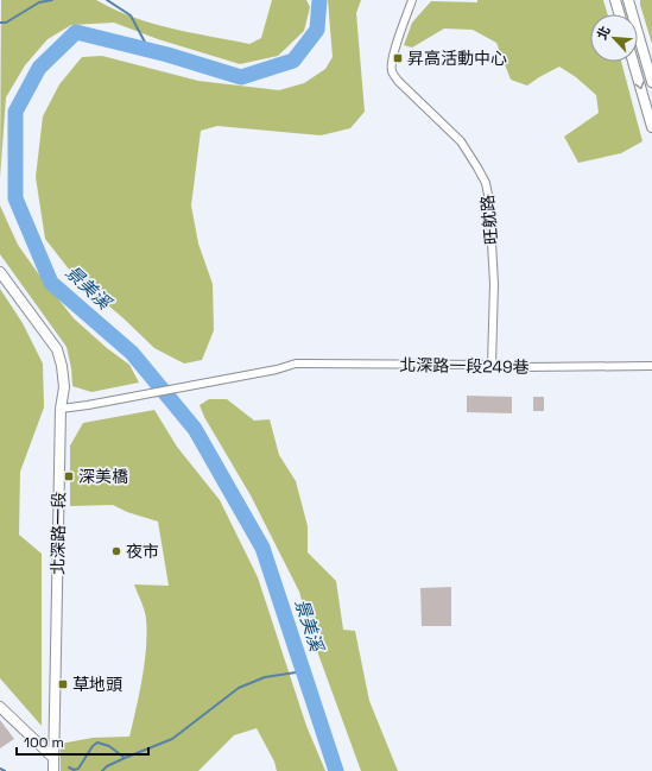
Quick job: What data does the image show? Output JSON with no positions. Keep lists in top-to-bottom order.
{
  "streets": {
    "main road": ["北深路一段"],
    "street": ["旺躭路", "北深路一段249巷"]
  },
  "crossings": [
    ["旺躭路", "北深路一段249巷"],
    ["北深路一段249巷", "北深路一段"]
  ],
  "water": ["景美溪"],
  "places": {
    "transit": ["昇高活動中心", "深美橋", "草地頭"],
    "other": ["夜市"]
  },
  "scale_bar": "100 m",
  "north": "top left"
}
